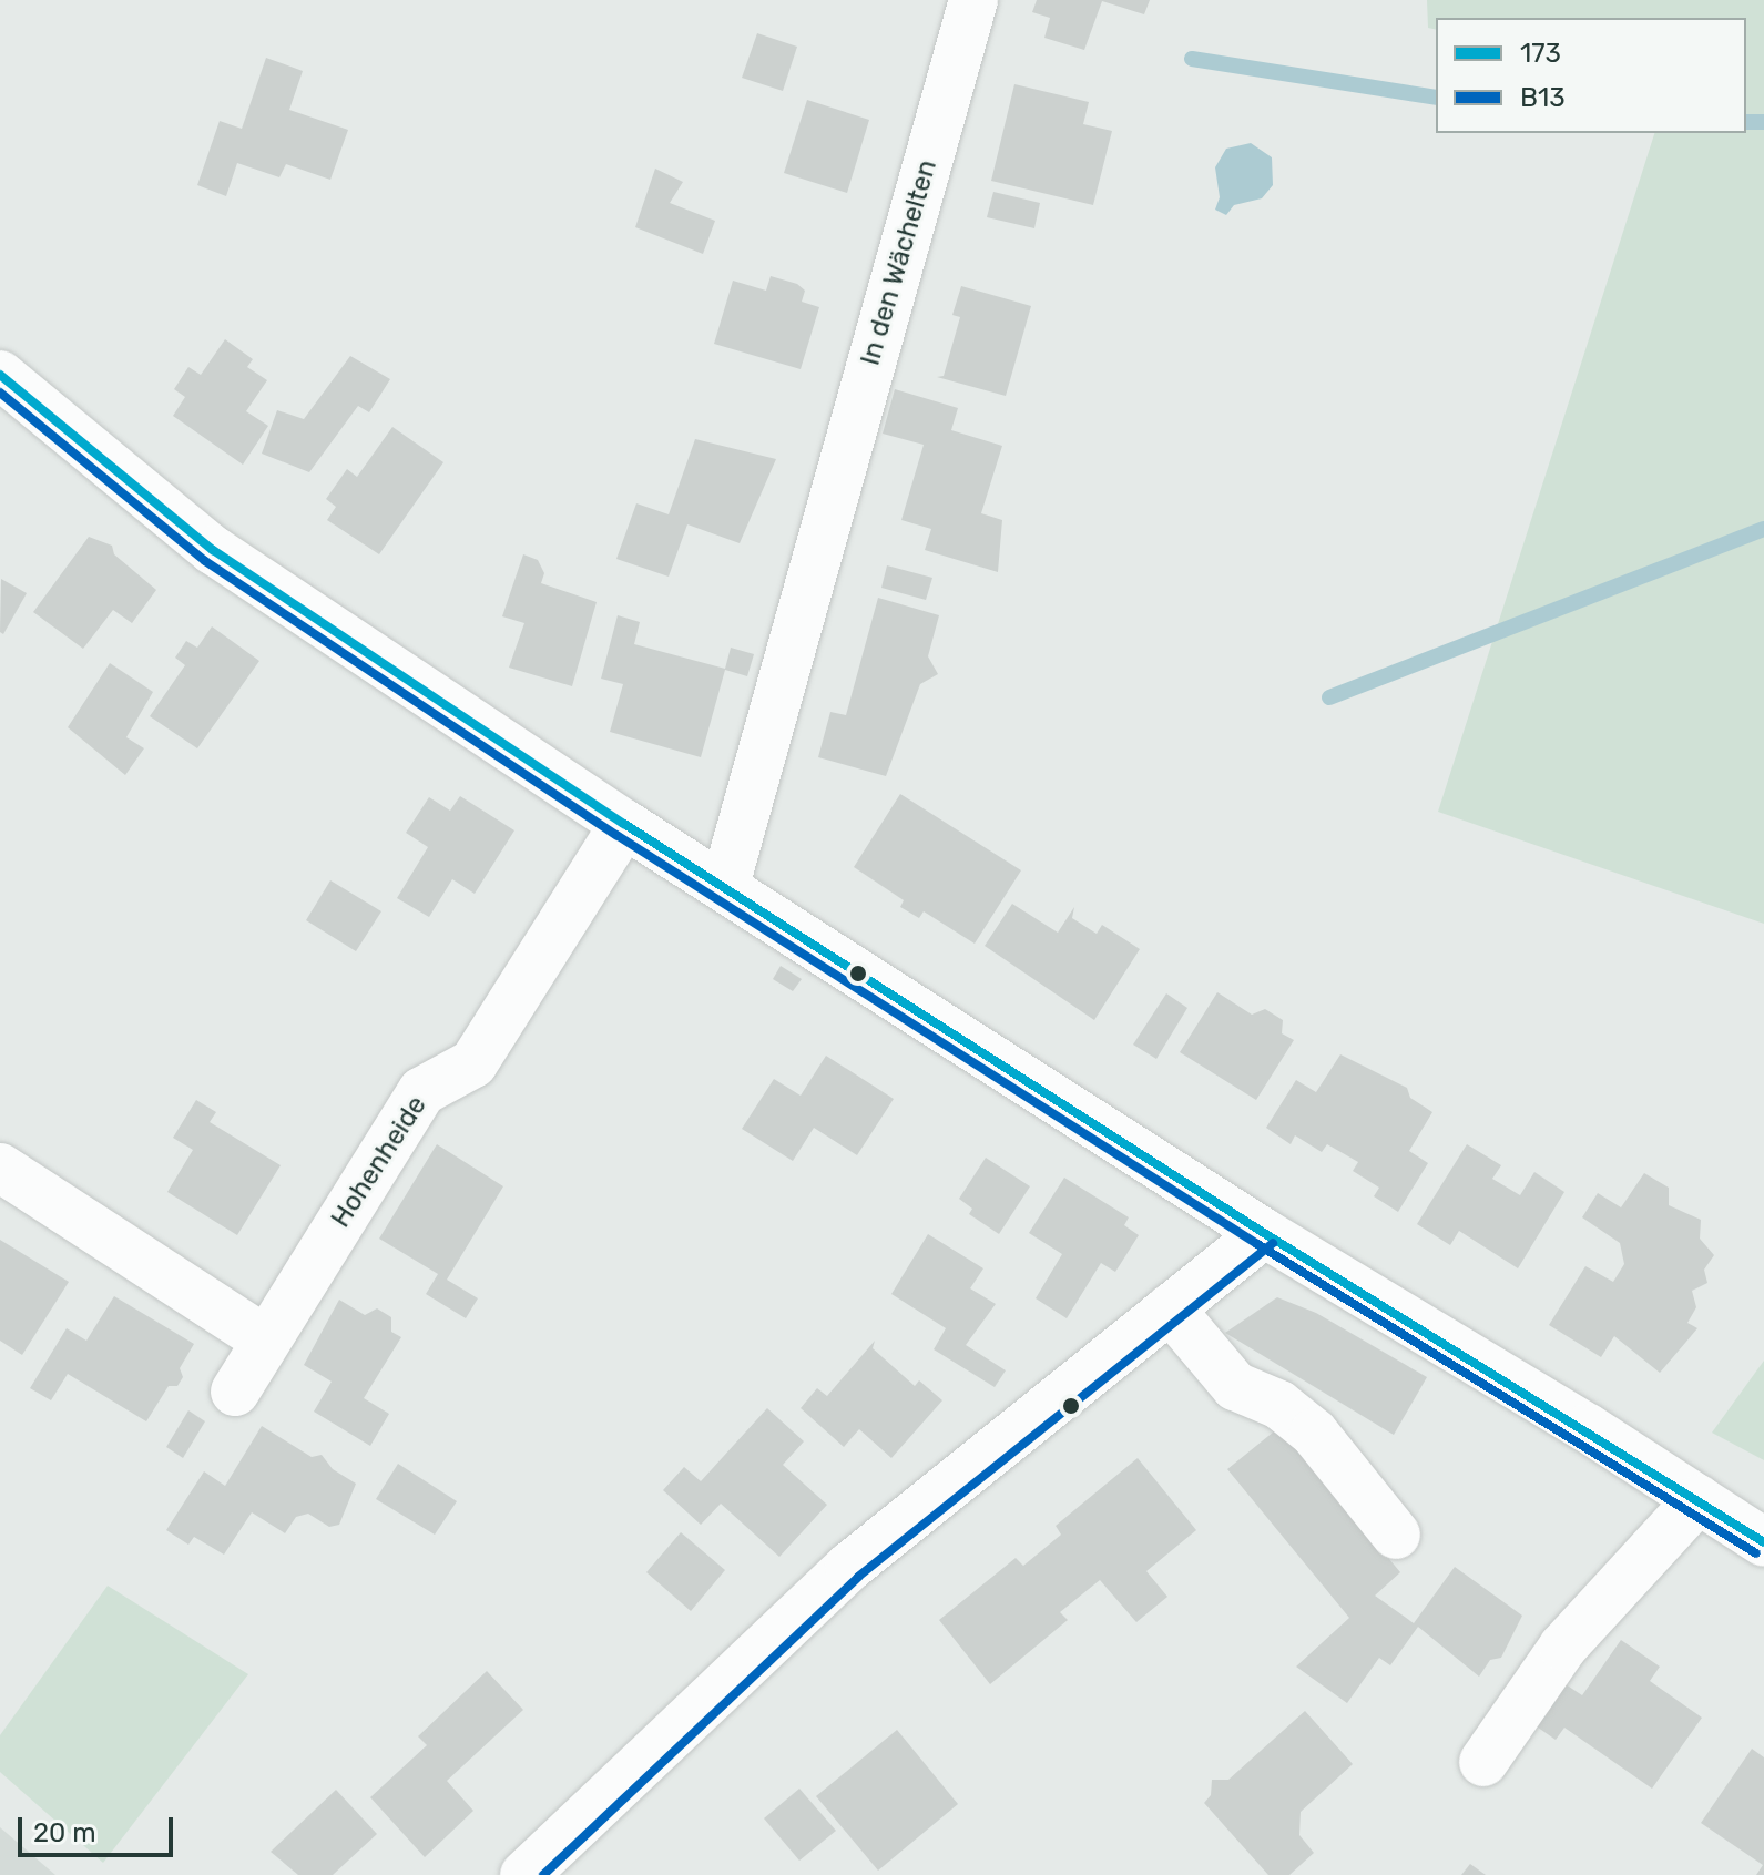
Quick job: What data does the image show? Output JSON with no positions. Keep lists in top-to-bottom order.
{
  "streets": {
    "street": ["In den Wächelten", "Hohenheide"]
  },
  "lines": ["transit line 173", "transit line B13"],
  "legend": ["173", "B13"],
  "scale_bar": "20 m"
}
